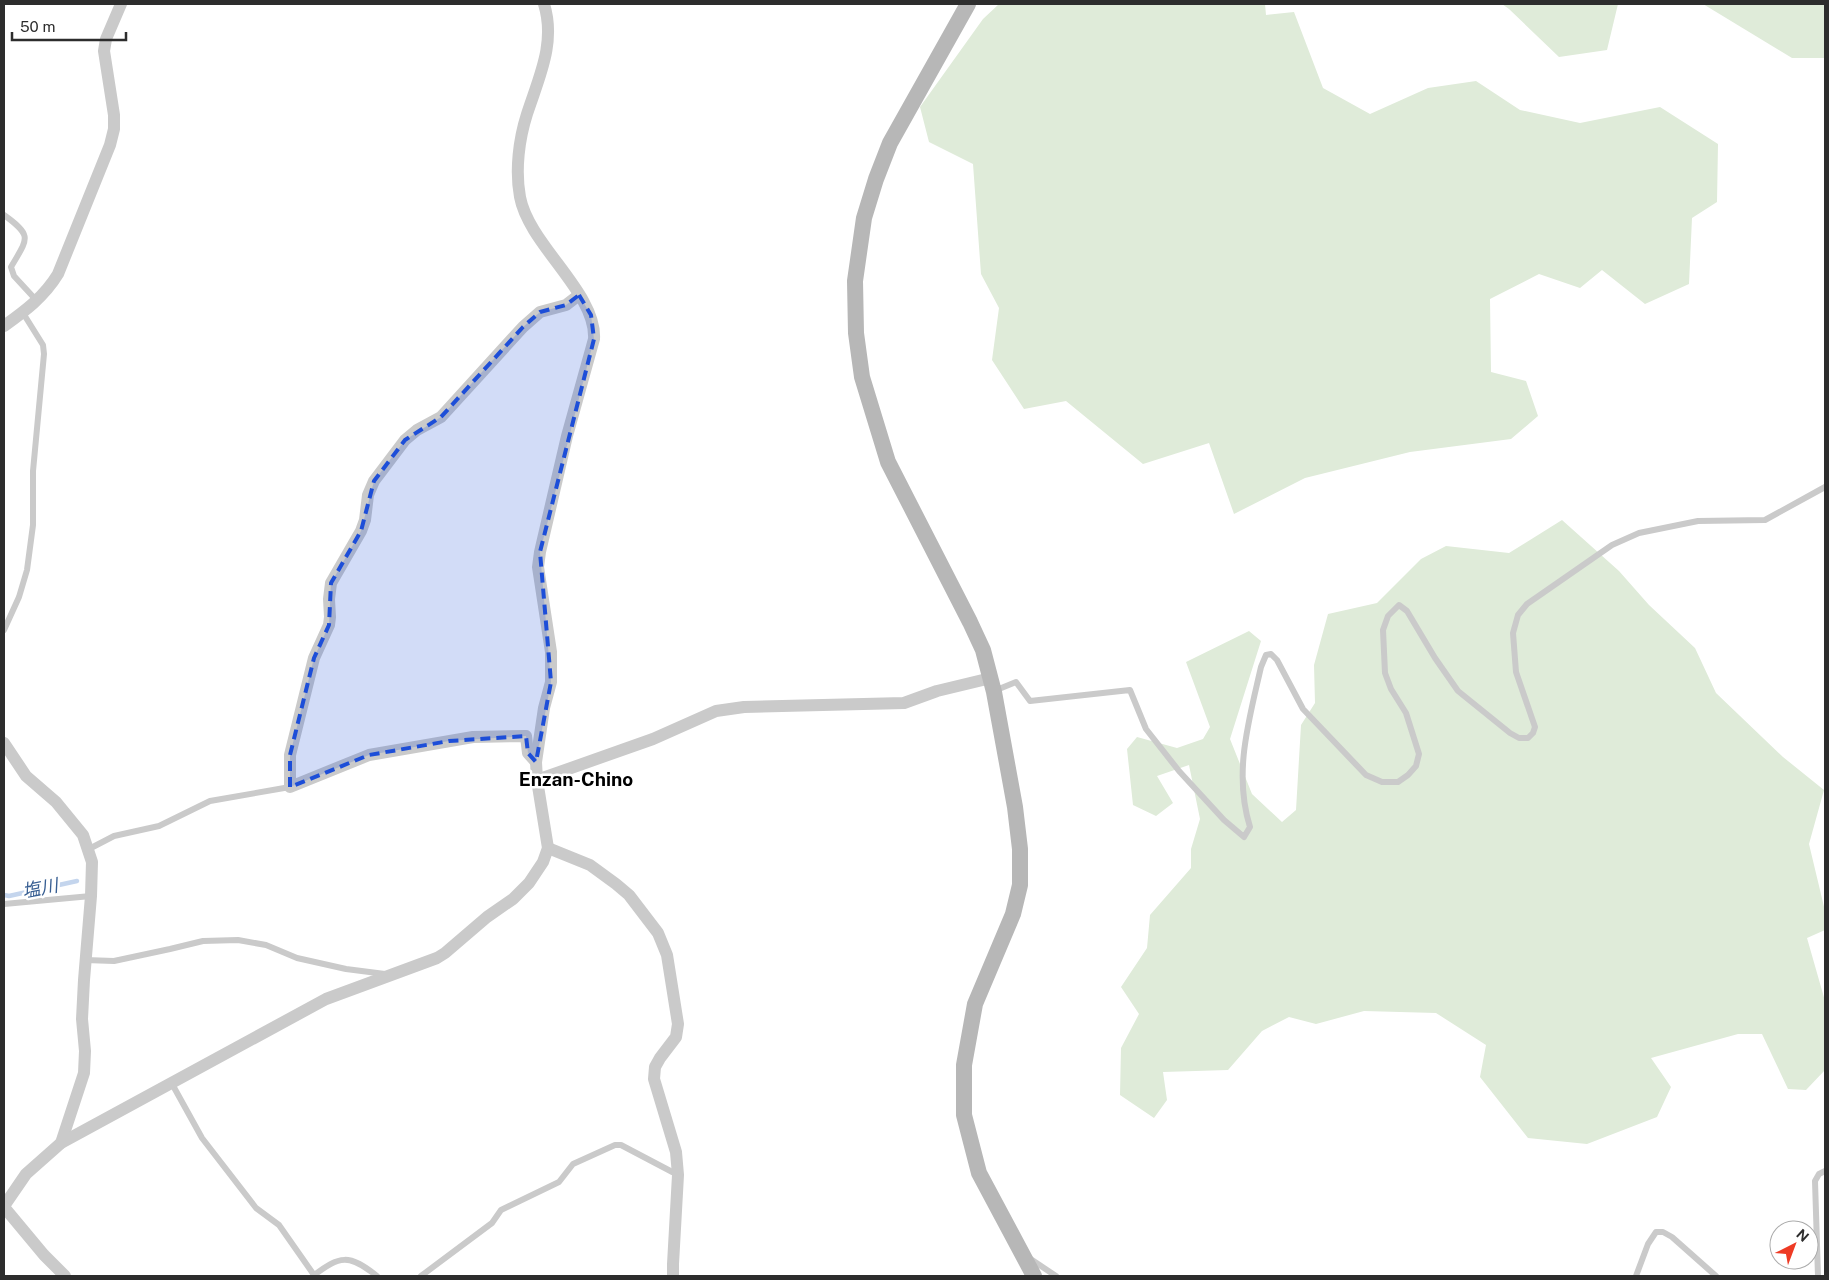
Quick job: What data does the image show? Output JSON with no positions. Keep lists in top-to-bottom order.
{
  "districts": ["Enzan-Chino"],
  "water": ["塩川"],
  "scale_bar": "50 m",
  "north": "top right"
}
